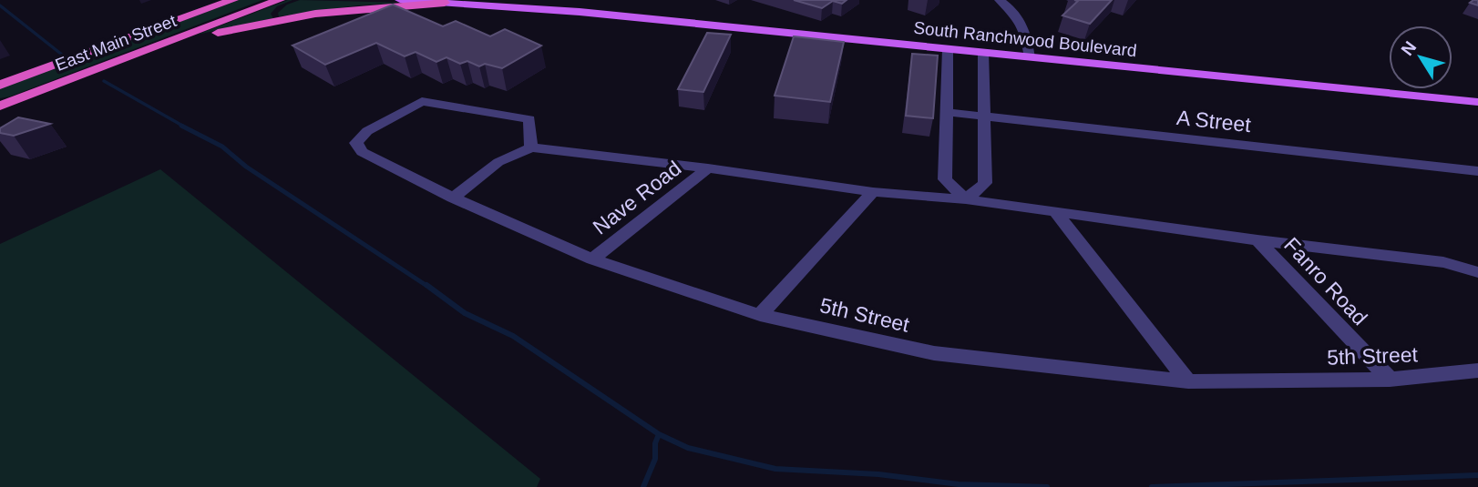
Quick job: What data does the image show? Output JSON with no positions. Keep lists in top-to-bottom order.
{
  "streets": {
    "highway": ["East Main Street"],
    "main road": ["South Ranchwood Boulevard"],
    "street": [
      "A Street",
      "Nave Road",
      "Fanro Road",
      "5th Street"
    ]
  },
  "crossings": [
    ["Nave Road", "5th Street"],
    ["Fanro Road", "5th Street"]
  ],
  "north": "top left"
}
